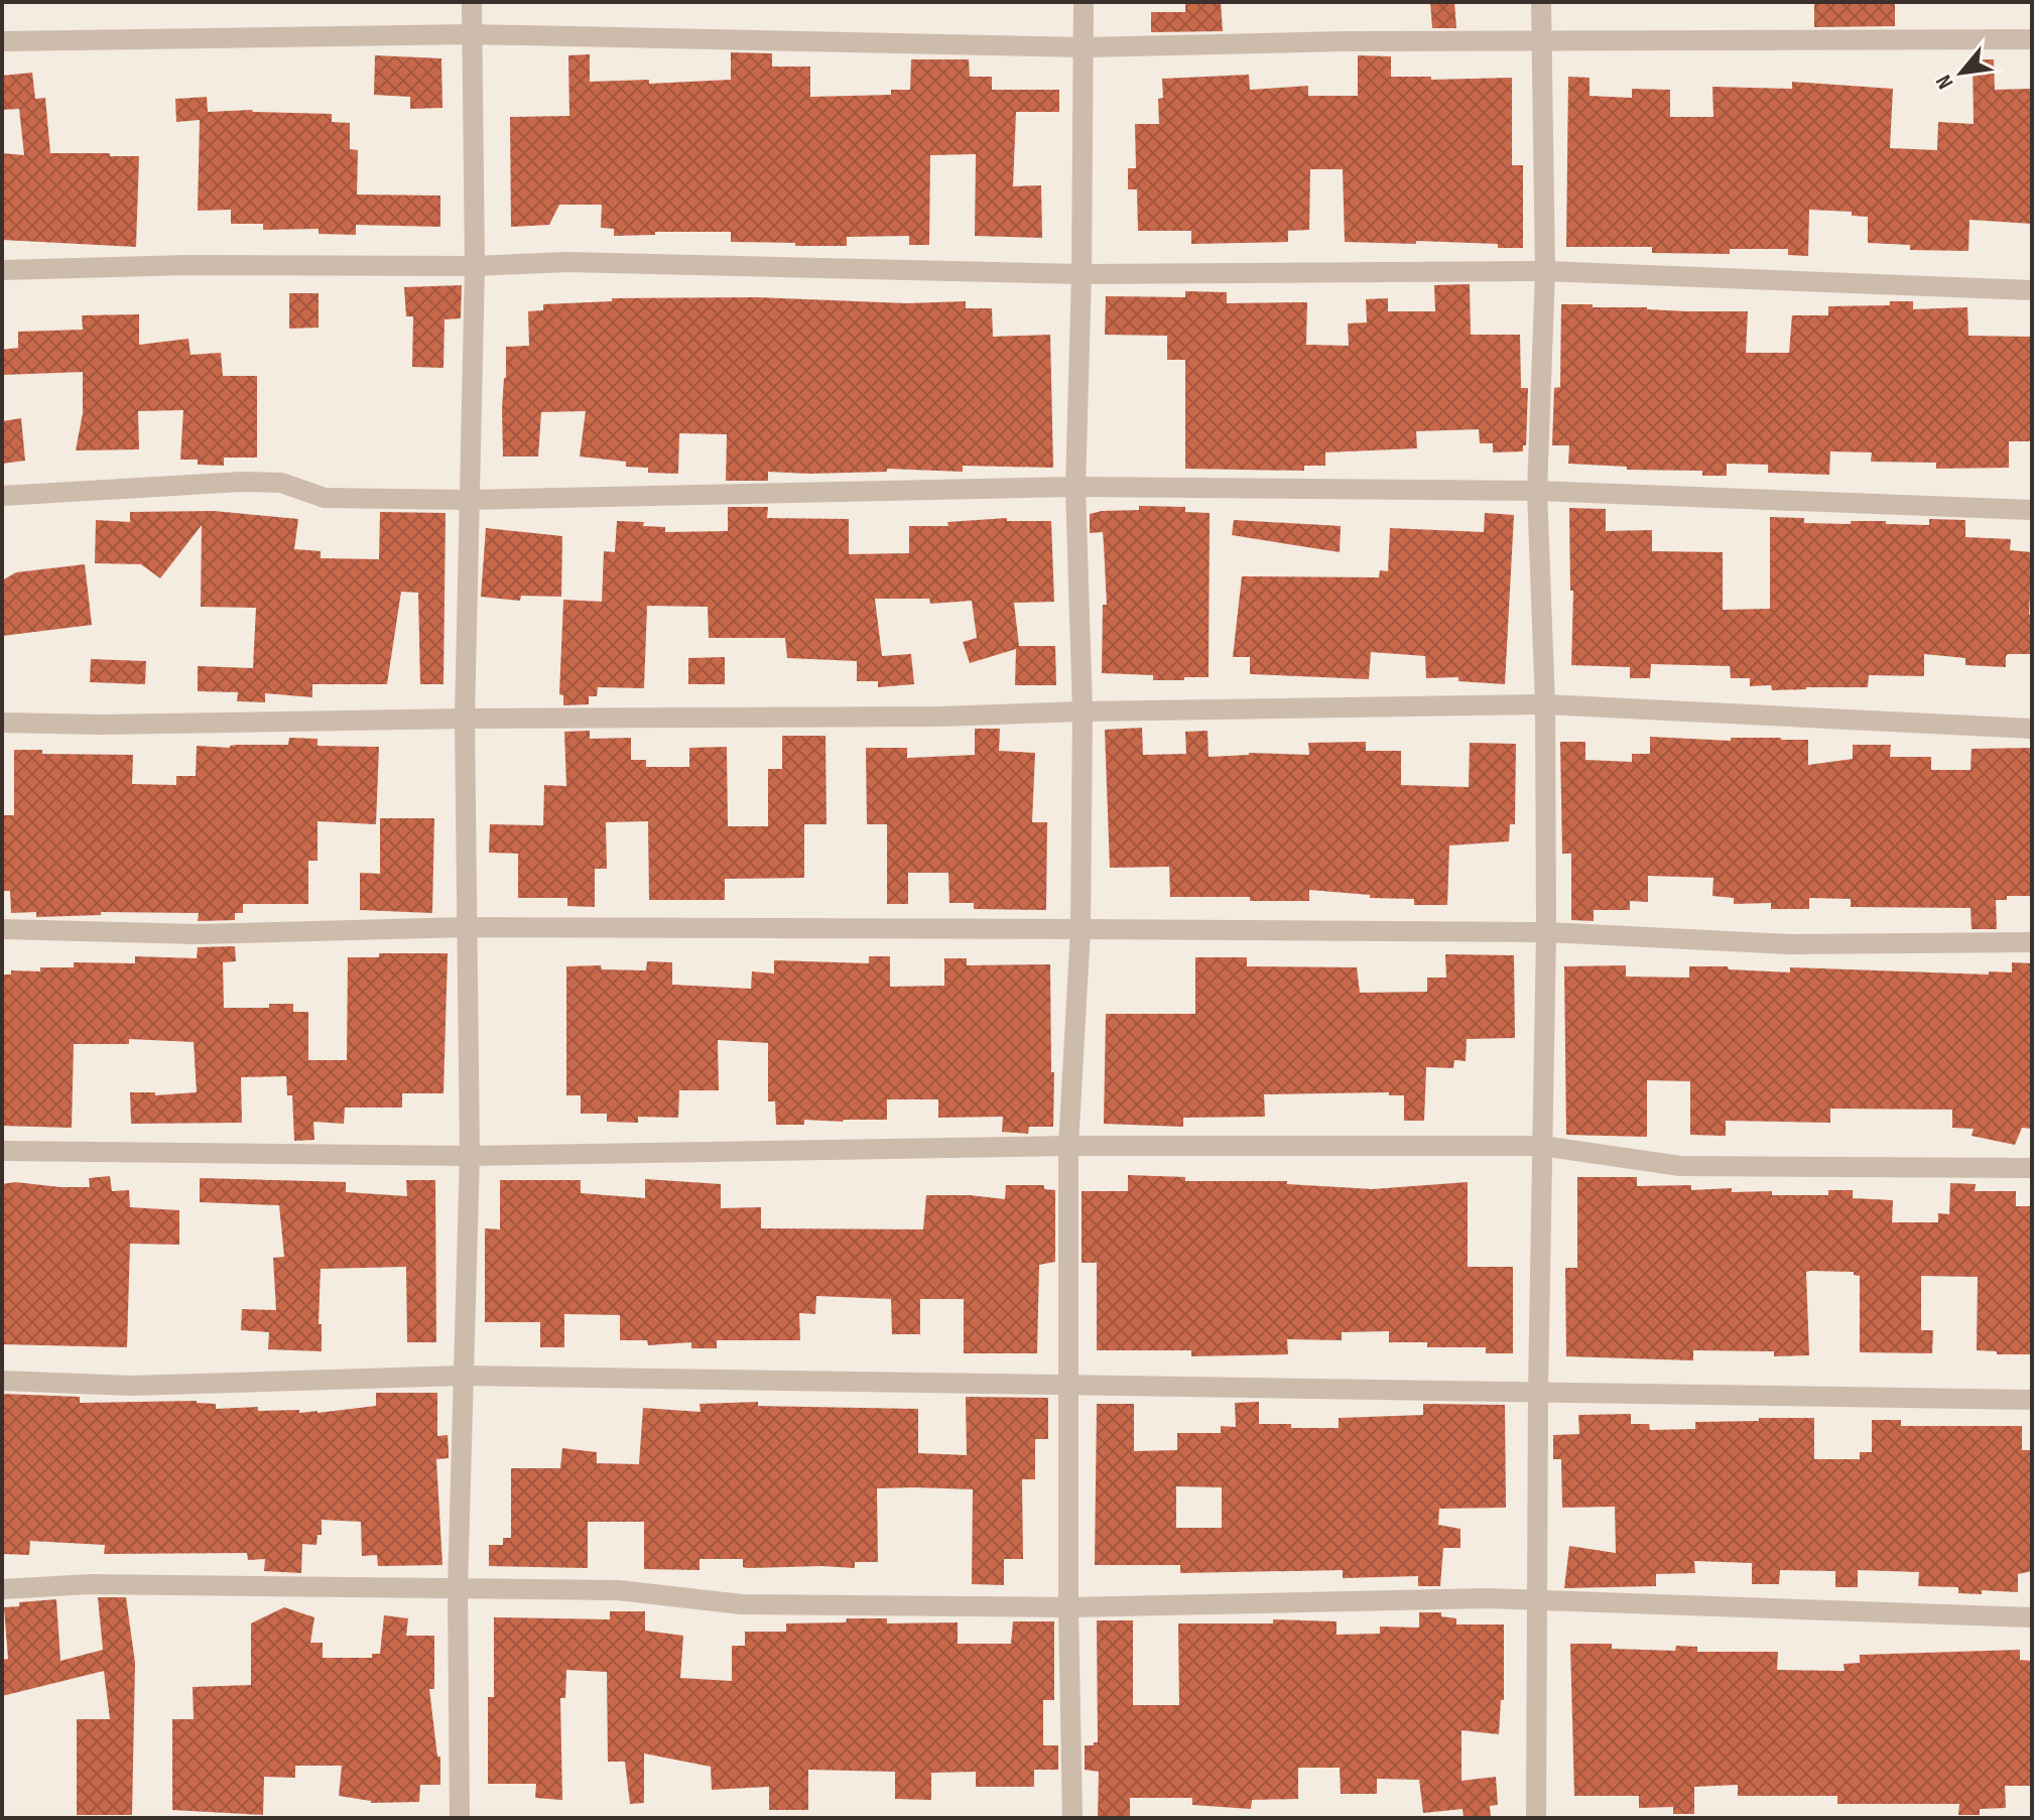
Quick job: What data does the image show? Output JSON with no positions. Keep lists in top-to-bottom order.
{
  "north": "bottom left"
}
